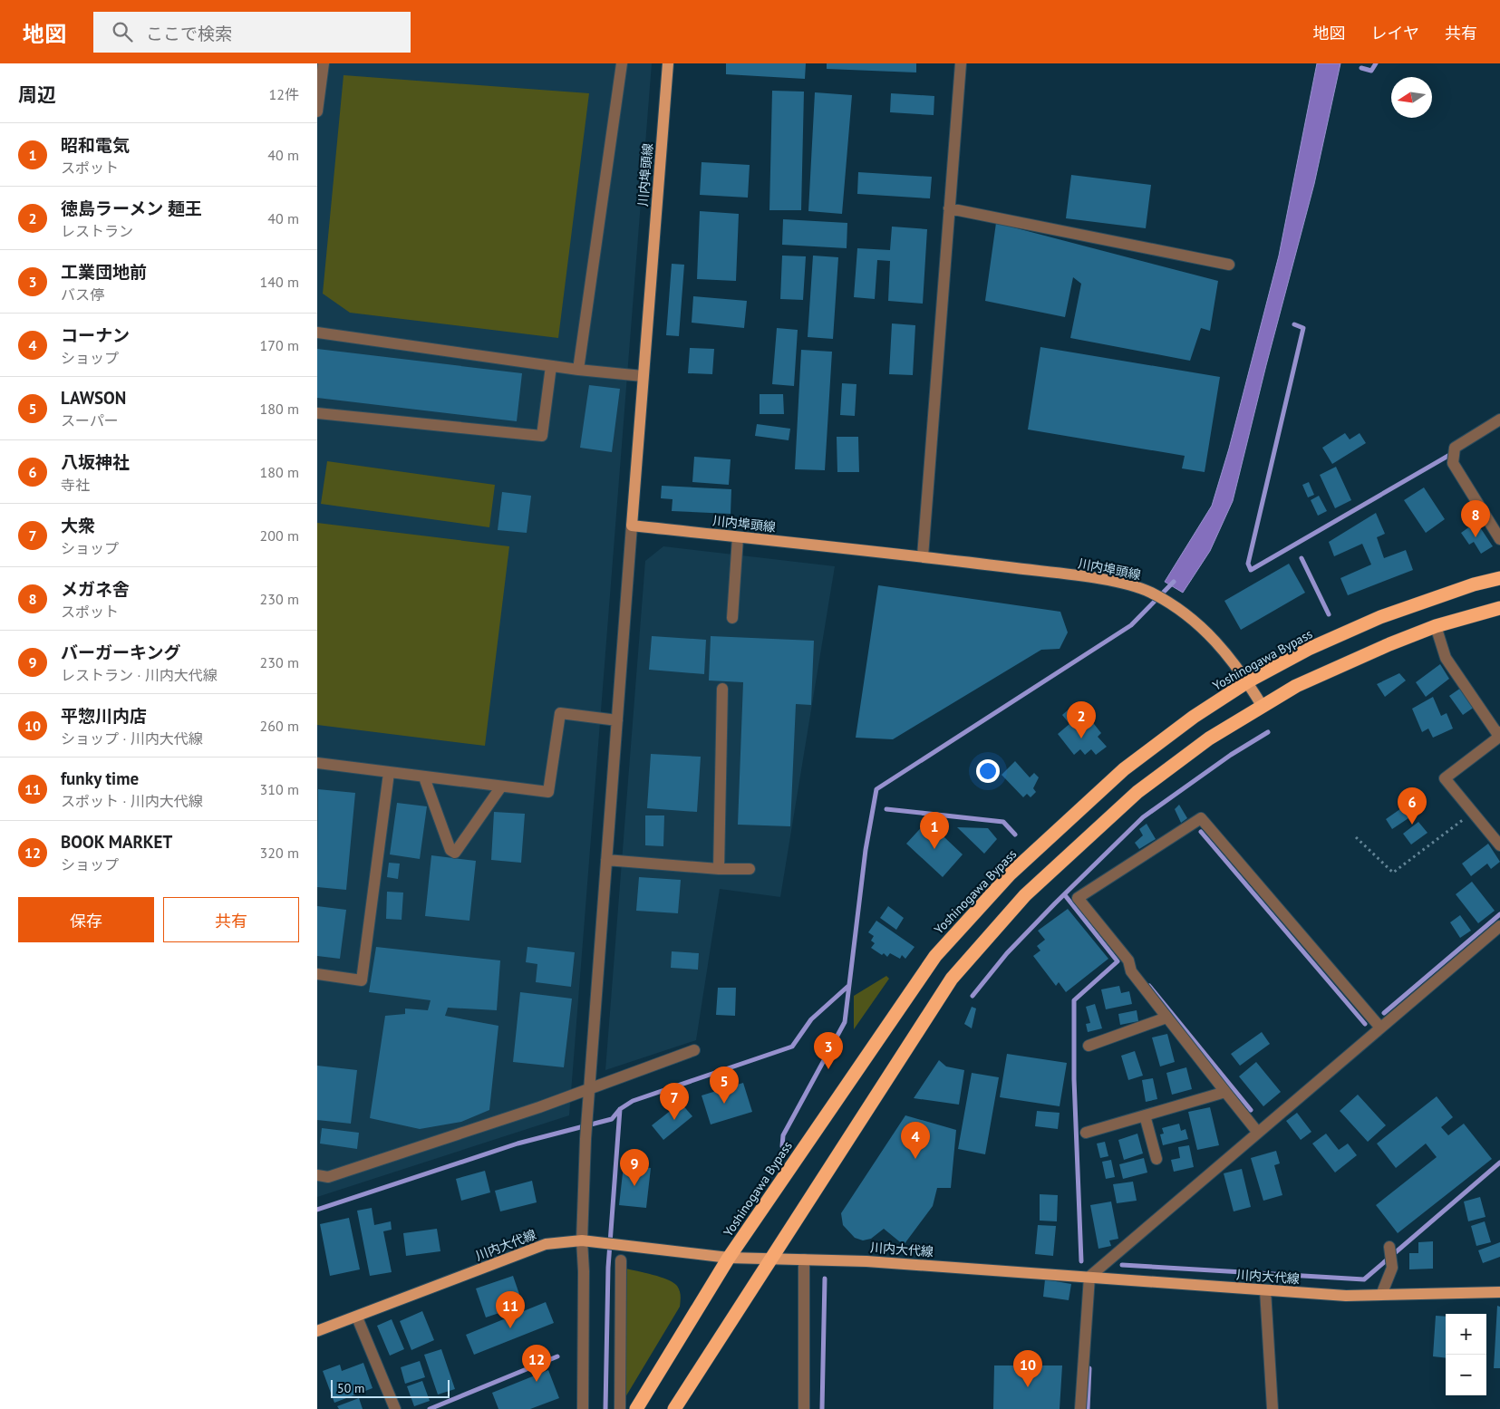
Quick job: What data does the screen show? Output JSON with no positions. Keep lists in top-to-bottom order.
{
  "streets": {
    "highway": ["Yoshinogawa Bypass"],
    "main road": ["川内埠頭線", "川内大代線"]
  },
  "crossings": [
    ["川内埠頭線", "Yoshinogawa Bypass"],
    ["Yoshinogawa Bypass", "川内大代線"]
  ],
  "scale_bar": "50 m",
  "north": "left",
  "page": {
    "header": "地図",
    "search": "ここで検索",
    "nav": ["地図", "レイヤ", "共有"],
    "heading": ["周辺", "12件"],
    "list": [
      {
        "mark": "1",
        "name": "昭和電気",
        "note": "スポット",
        "value": "40 m"
      },
      {
        "mark": "2",
        "name": "徳島ラーメン 麺王",
        "note": "レストラン",
        "value": "40 m"
      },
      {
        "mark": "3",
        "name": "工業団地前",
        "note": "バス停",
        "value": "140 m"
      },
      {
        "mark": "4",
        "name": "コーナン",
        "note": "ショップ",
        "value": "170 m"
      },
      {
        "mark": "5",
        "name": "LAWSON",
        "note": "スーパー",
        "value": "180 m"
      },
      {
        "mark": "6",
        "name": "八坂神社",
        "note": "寺社",
        "value": "180 m"
      },
      {
        "mark": "7",
        "name": "大衆",
        "note": "ショップ",
        "value": "200 m"
      },
      {
        "mark": "8",
        "name": "メガネ舎",
        "note": "スポット",
        "value": "230 m"
      },
      {
        "mark": "9",
        "name": "バーガーキング",
        "note": "レストラン · 川内大代線",
        "value": "230 m"
      },
      {
        "mark": "10",
        "name": "平惣川内店",
        "note": "ショップ · 川内大代線",
        "value": "260 m"
      },
      {
        "mark": "11",
        "name": "funky time",
        "note": "スポット · 川内大代線",
        "value": "310 m"
      },
      {
        "mark": "12",
        "name": "BOOK MARKET",
        "note": "ショップ",
        "value": "320 m"
      }
    ],
    "pins": [
      "8",
      "2",
      "6",
      "1",
      "3",
      "5",
      "7",
      "4",
      "9",
      "11",
      "12",
      "10"
    ],
    "buttons": ["保存", "共有"],
    "map_buttons": ["+", "−"],
    "scale": "50 m"
  }
}
